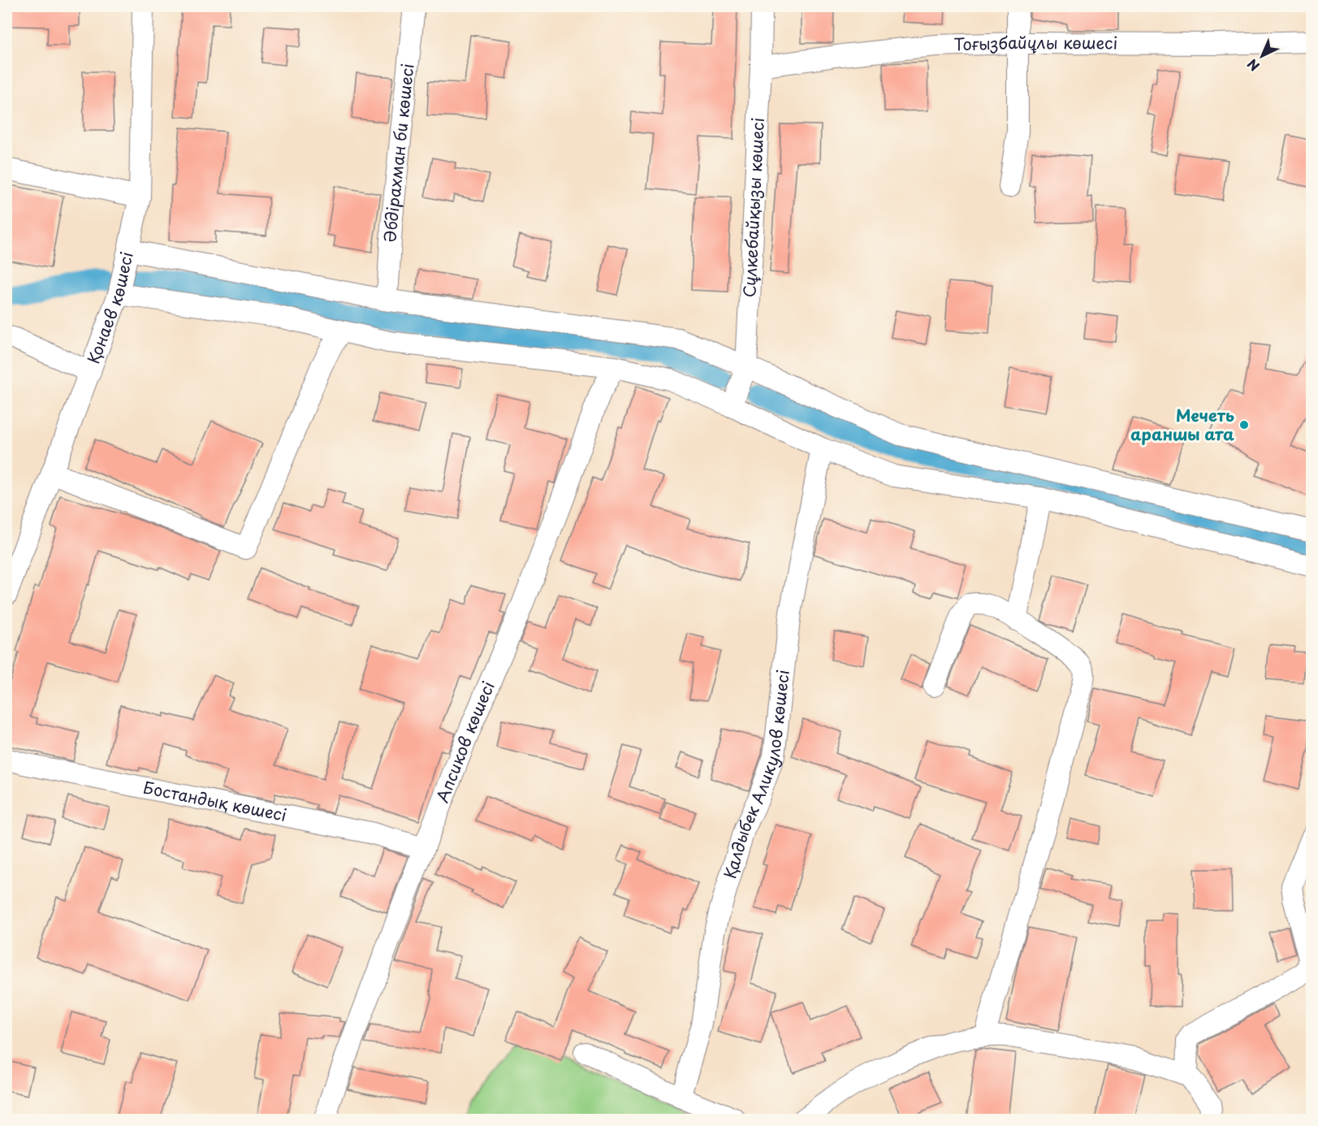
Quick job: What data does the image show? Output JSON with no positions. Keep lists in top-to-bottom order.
{
  "streets": {
    "street": [
      "Тоғызбайұлы көшесі",
      "Әбдірахман би көшесі",
      "Сұлкебайқызы көшесі",
      "Қонаев көшесі",
      "Апсиков көшесі",
      "Қалдыбек Аликулов көшесі",
      "Бостандық көшесі"
    ]
  },
  "crossings": [
    ["Тоғызбайұлы көшесі", "Сұлкебайқызы көшесі"],
    ["Апсиков көшесі", "Бостандық көшесі"]
  ],
  "places": ["Мечеть араншы ата"],
  "north": "bottom left"
}
